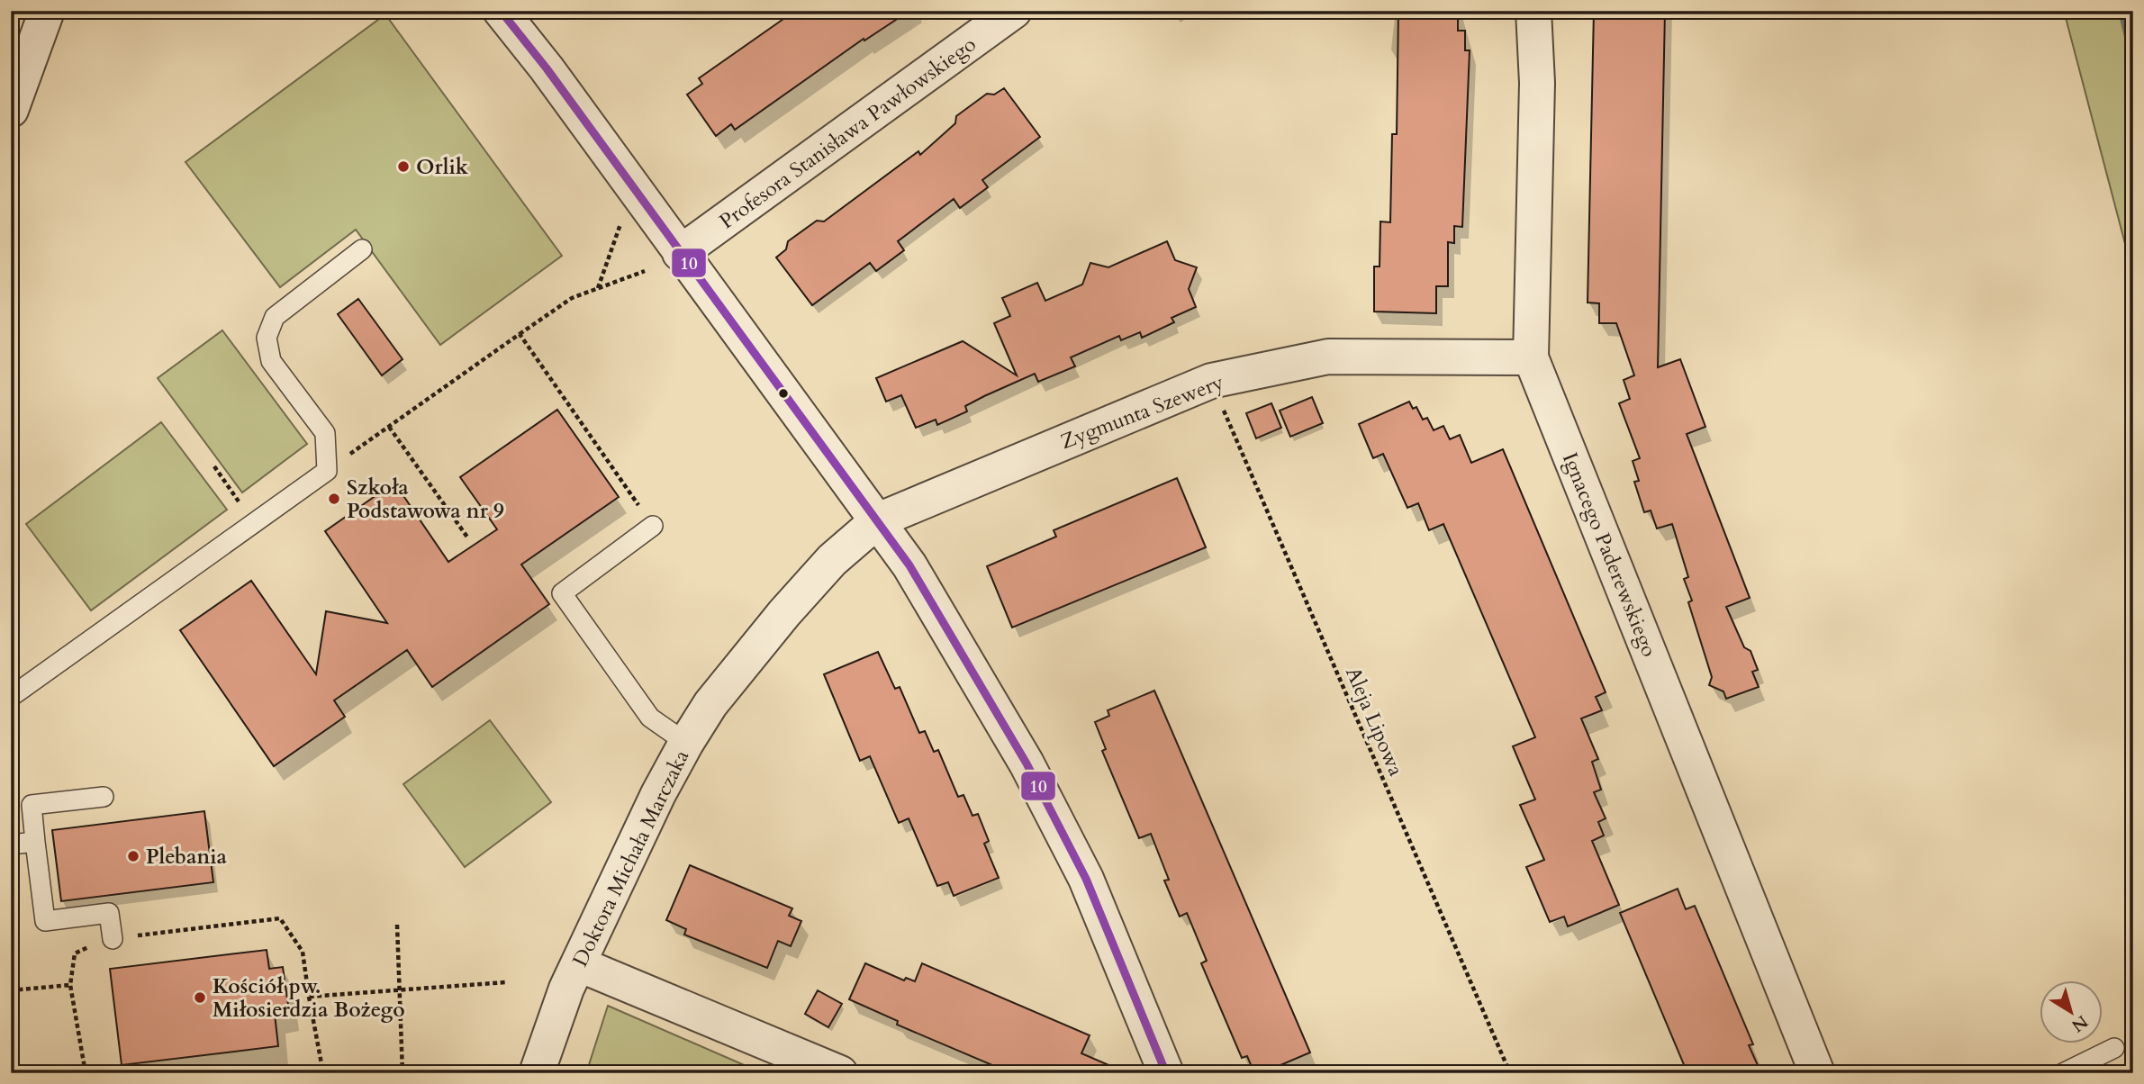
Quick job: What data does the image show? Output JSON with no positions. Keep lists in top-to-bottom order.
{
  "streets": {
    "street": [
      "Profesora Stanisława Pawłowskiego",
      "Zygmunta Szewery",
      "Ignacego Paderewskiego",
      "Doktora Michała Marczaka"
    ],
    "path": ["Aleja Lipowa"]
  },
  "crossings": [
    ["Zygmunta Szewery", "Ignacego Paderewskiego"],
    ["Zygmunta Szewery", "Aleja Lipowa"],
    ["Zygmunta Szewery", "Doktora Michała Marczaka"]
  ],
  "places": [
    "Orlik",
    "Szkoła Podstawowa nr 9",
    "Plebania",
    "Kościół pw. Miłosierdzia Bożego"
  ],
  "lines": ["transit line 10"],
  "north": "bottom right"
}
